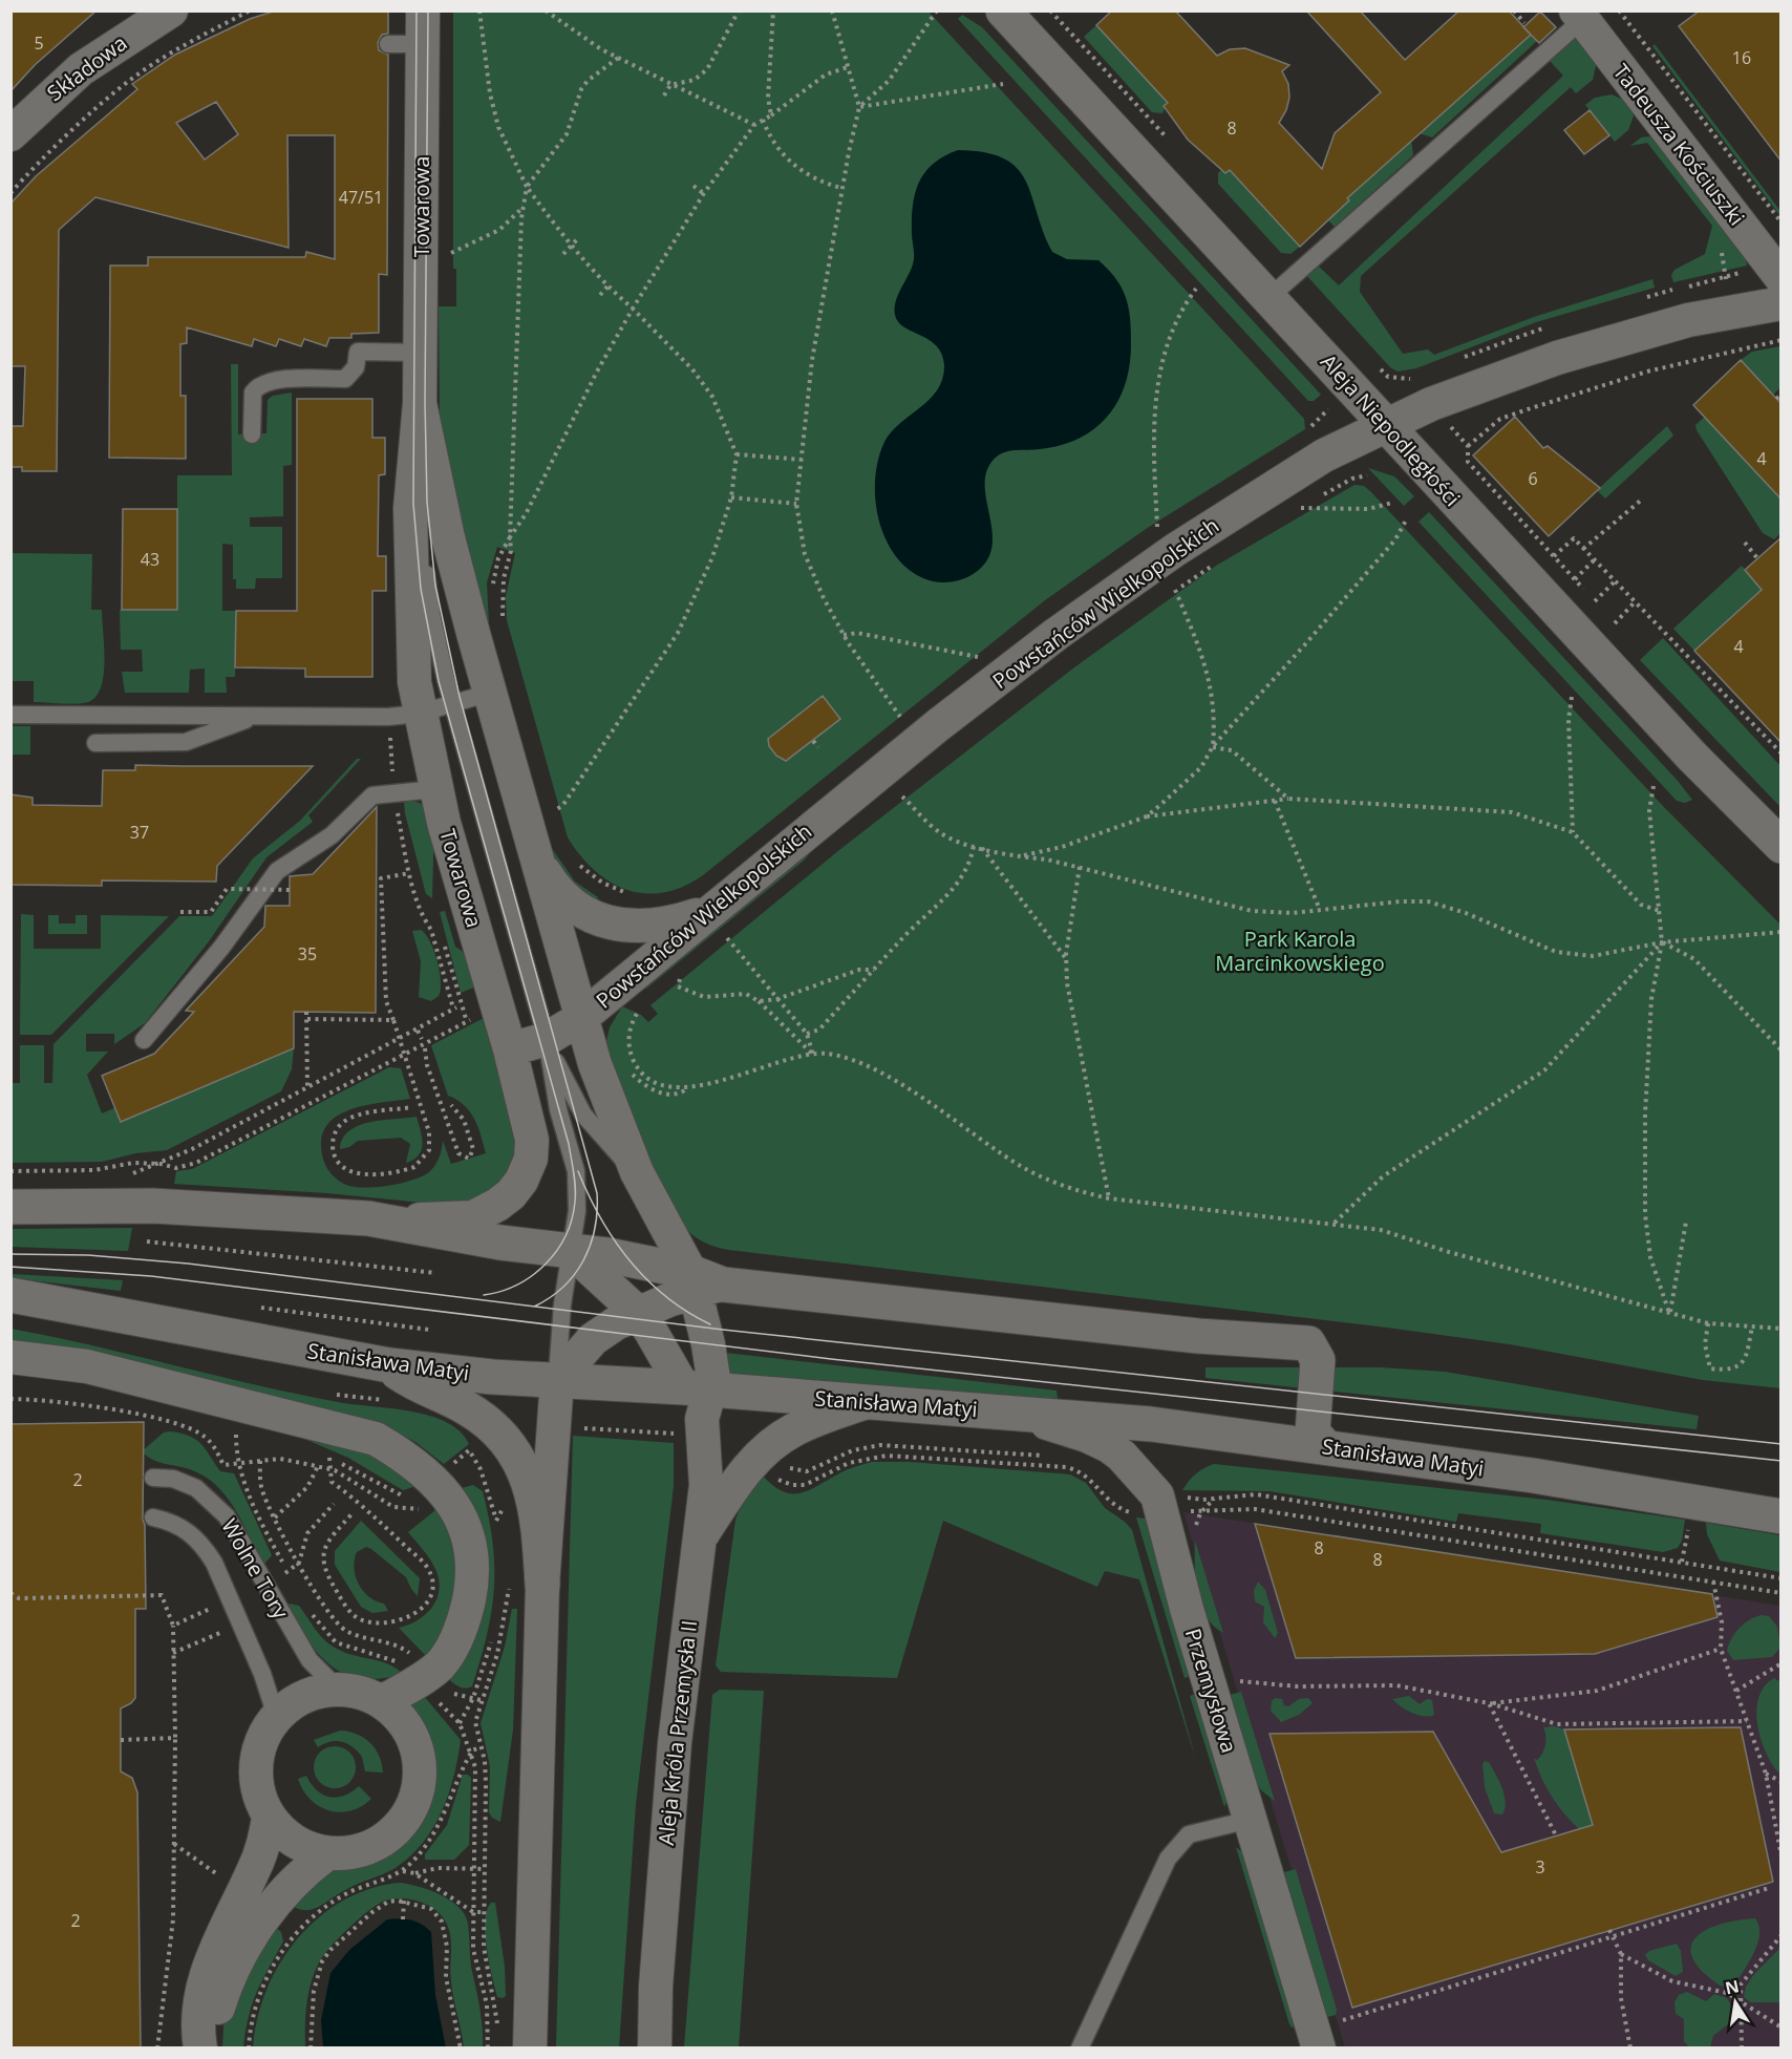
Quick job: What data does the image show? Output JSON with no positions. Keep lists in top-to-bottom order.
{
  "streets": {
    "street": [
      "Składowa",
      "Tadeusza Kościuszki",
      "Towarowa",
      "Aleja Niepodległości",
      "Powstańców Wielkopolskich",
      "Stanisława Matyi",
      "Przemysłowa",
      "Aleja Króla Przemysła II"
    ],
    "lane": ["Wolne Tory"]
  },
  "crossings": [
    ["Towarowa", "Powstańców Wielkopolskich"],
    ["Towarowa", "Stanisława Matyi"],
    ["Towarowa", "Aleja Króla Przemysła II"],
    ["Aleja Niepodległości", "Powstańców Wielkopolskich"],
    ["Stanisława Matyi", "Przemysłowa"],
    ["Stanisława Matyi", "Aleja Króla Przemysła II"]
  ],
  "parks": ["Park Karola Marcinkowskiego"],
  "house_numbers": [
    "5",
    "16",
    "8",
    "47/51",
    "4",
    "6",
    "43",
    "4",
    "37",
    "35",
    "2",
    "8",
    "8",
    "3",
    "2"
  ],
  "north": "top"
}
